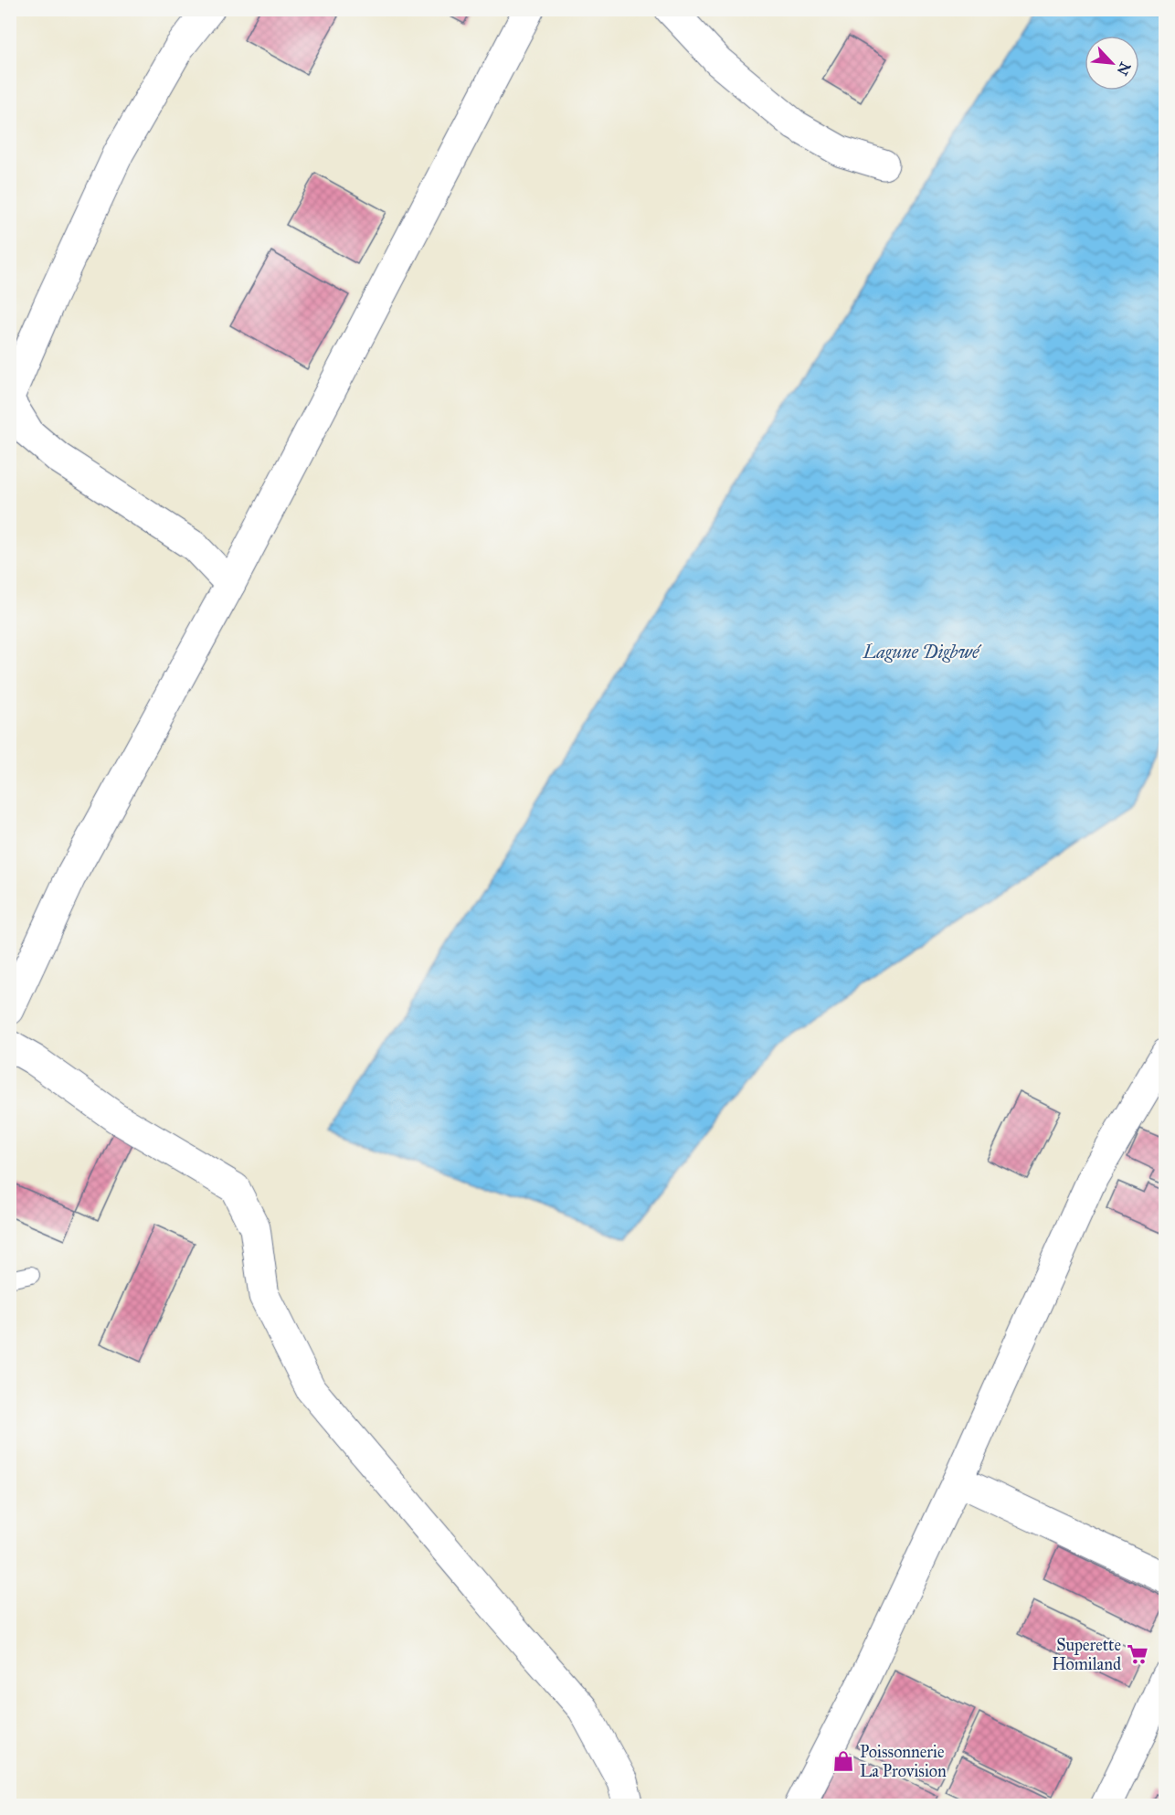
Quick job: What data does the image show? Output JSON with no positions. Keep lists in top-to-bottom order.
{
  "water": ["Lagune Digbwé"],
  "places": {
    "supermarket": ["Superette Homiland"],
    "shop": ["Poissonnerie La Provision"]
  },
  "north": "bottom right"
}
